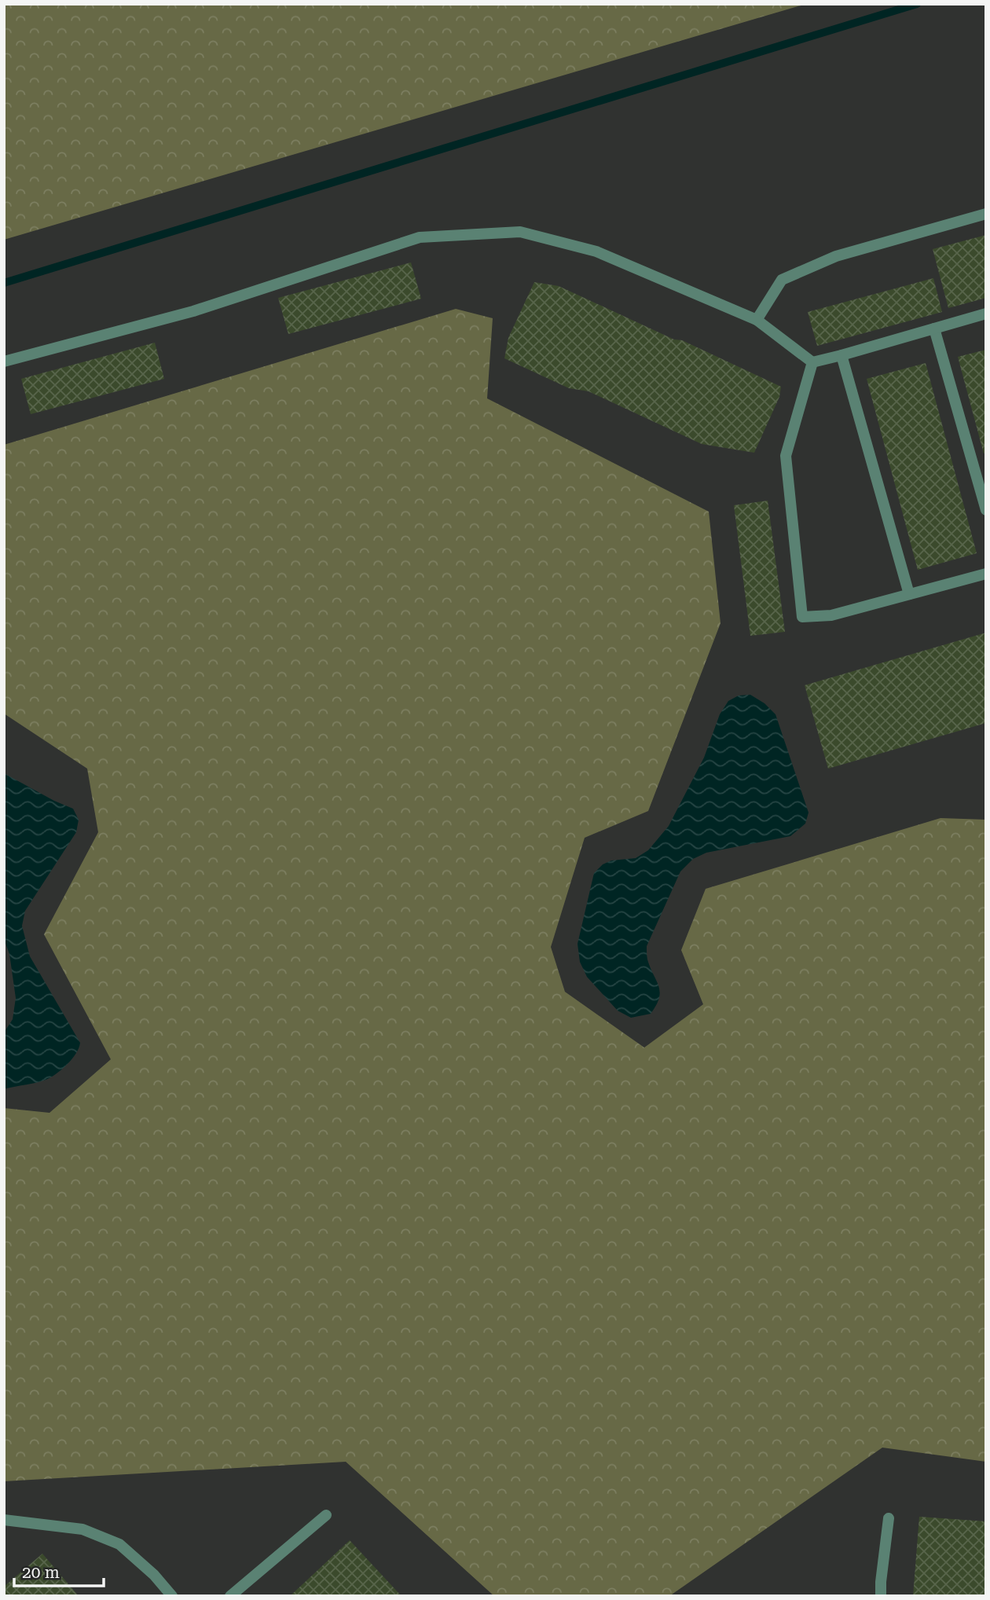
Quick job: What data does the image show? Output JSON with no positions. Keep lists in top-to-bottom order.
{
  "scale_bar": "20 m"
}
